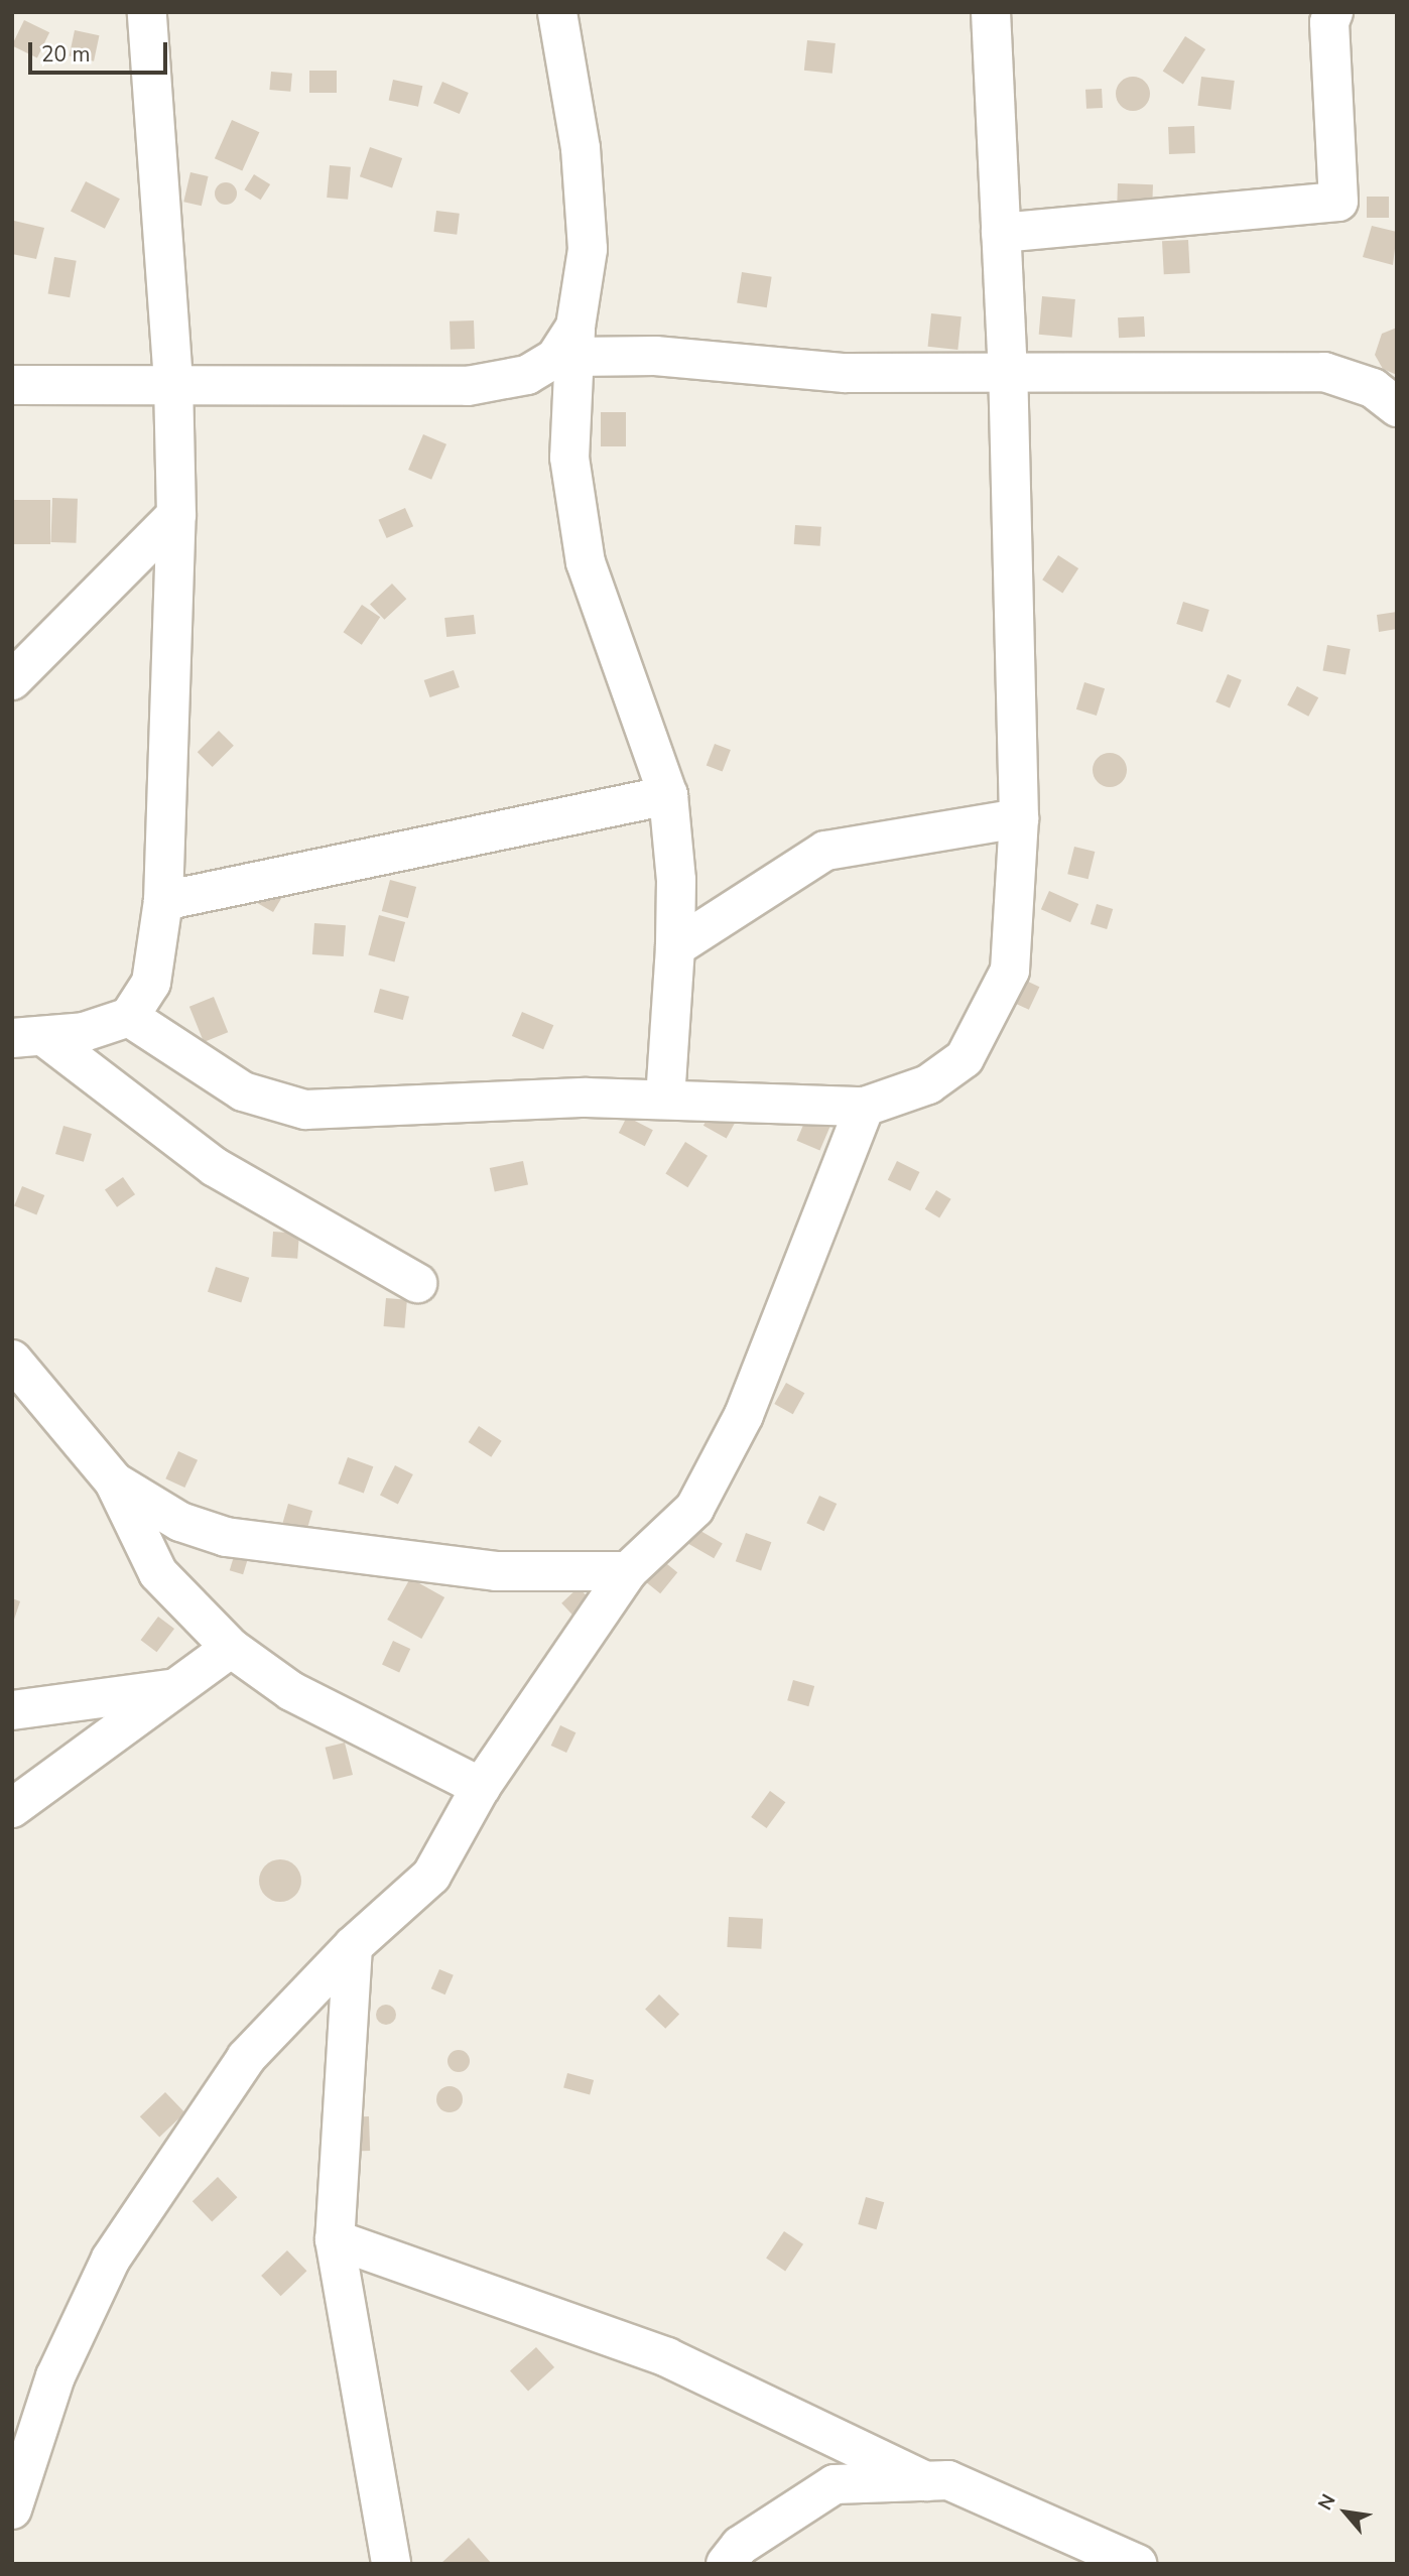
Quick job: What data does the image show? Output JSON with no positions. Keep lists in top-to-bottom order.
{
  "scale_bar": "20 m",
  "north": "top left"
}
